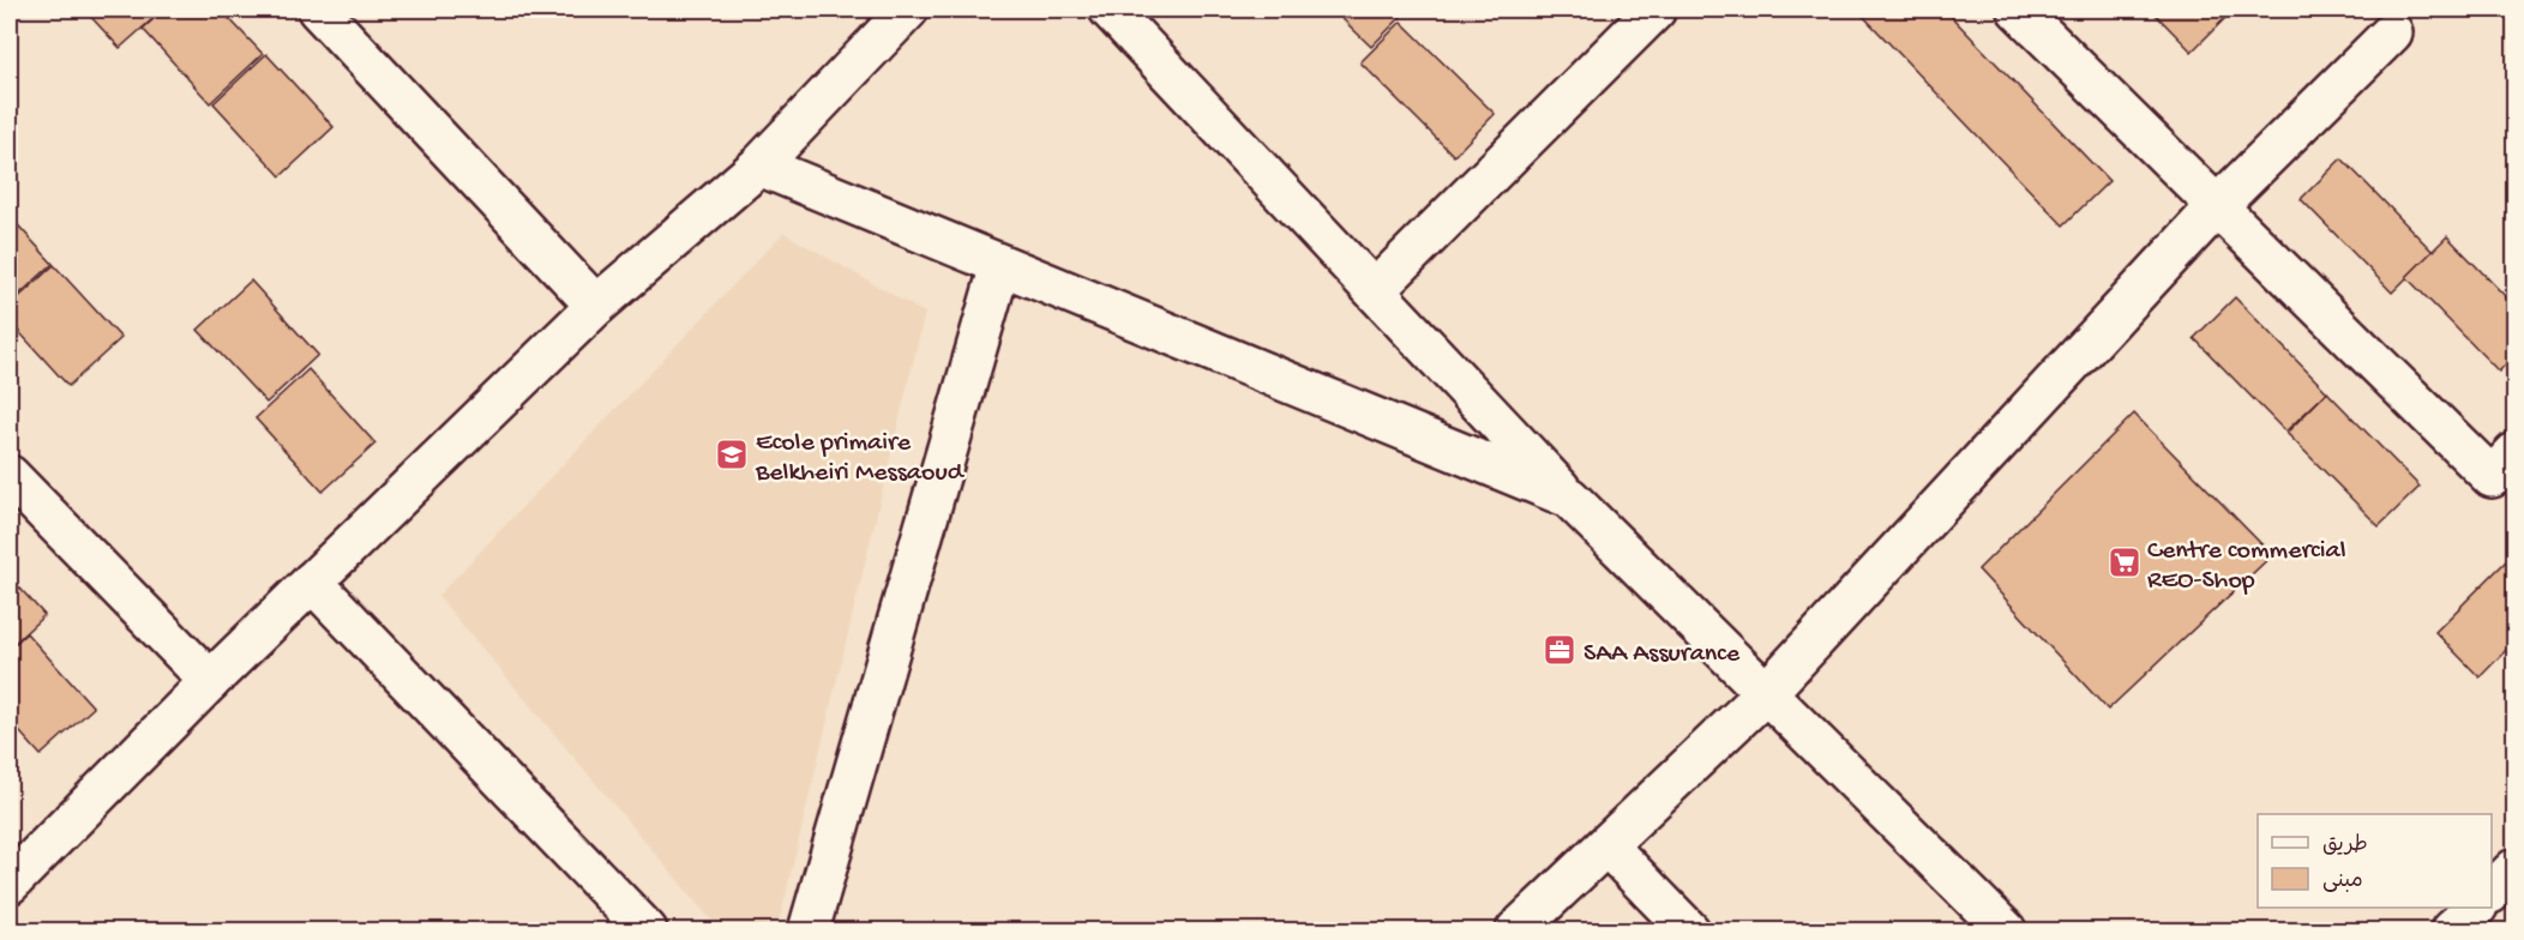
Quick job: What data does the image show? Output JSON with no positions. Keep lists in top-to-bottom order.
{
  "places": {
    "school or university": ["Ecole primaire Belkheiri Messaoud"],
    "supermarket": ["Centre commercial REO-Shop"],
    "office": ["SAA Assurance"]
  },
  "legend": ["طريق", "مبنى"]
}
